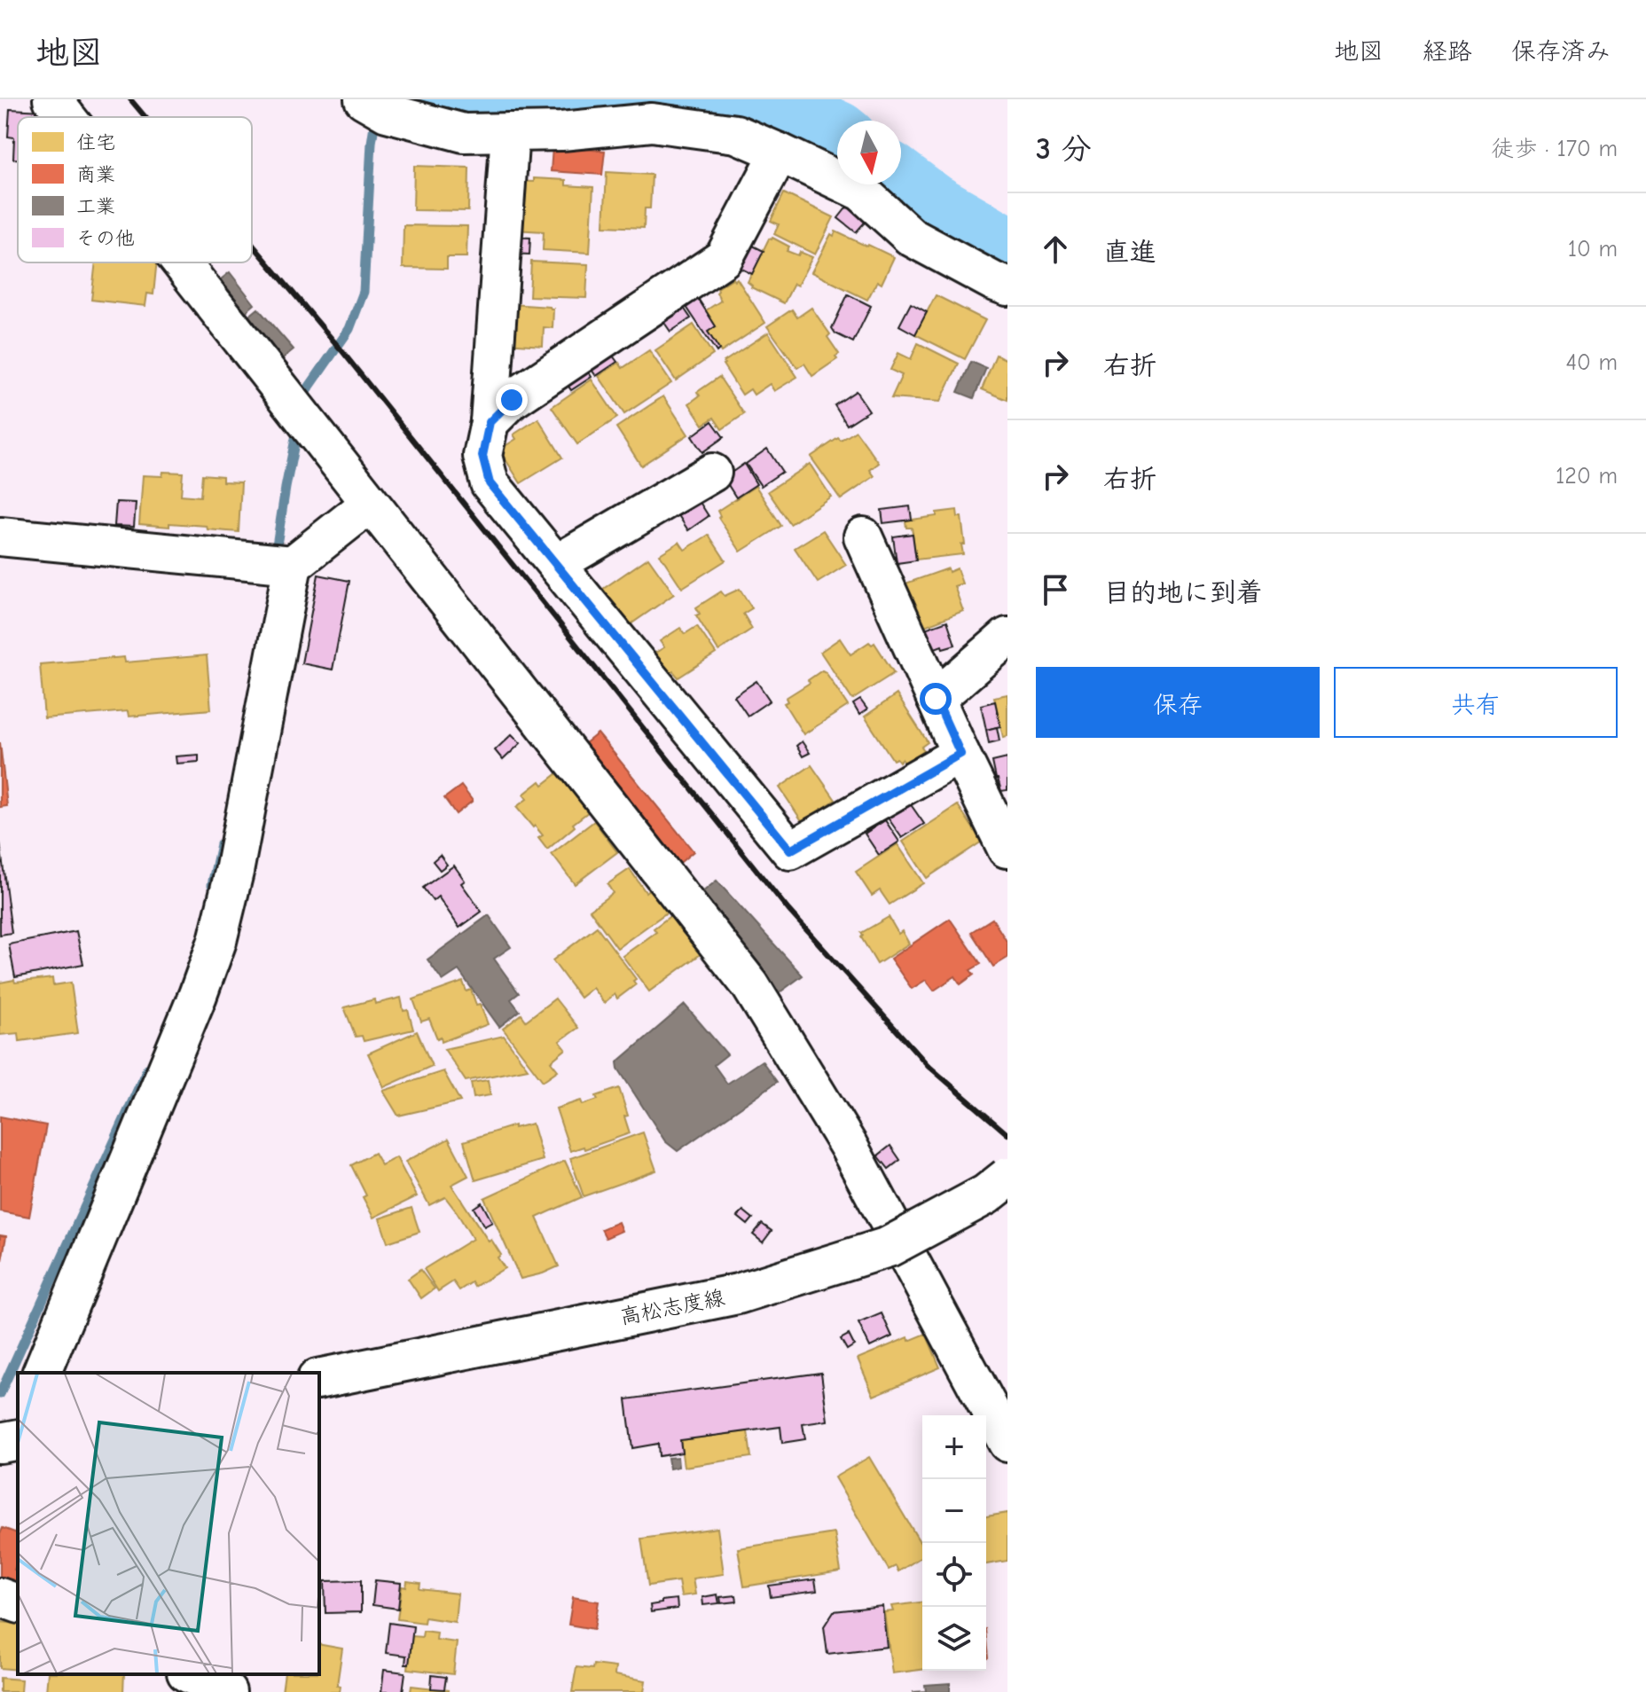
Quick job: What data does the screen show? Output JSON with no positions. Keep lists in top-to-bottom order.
{
  "streets": {
    "main road": ["高松志度線"]
  },
  "legend": [
    "住宅",
    "商業",
    "工業",
    "その他"
  ],
  "north": "bottom",
  "page": {
    "header": "地図",
    "nav": ["地図", "経路", "保存済み"],
    "heading": ["3 分", "徒歩 · 170 m"],
    "list": [
      ["直進", "10 m"],
      ["右折", "40 m"],
      ["右折", "120 m"],
      "目的地に到着"
    ],
    "buttons": ["保存", "共有"],
    "map_buttons": ["+", "−"]
  }
}
